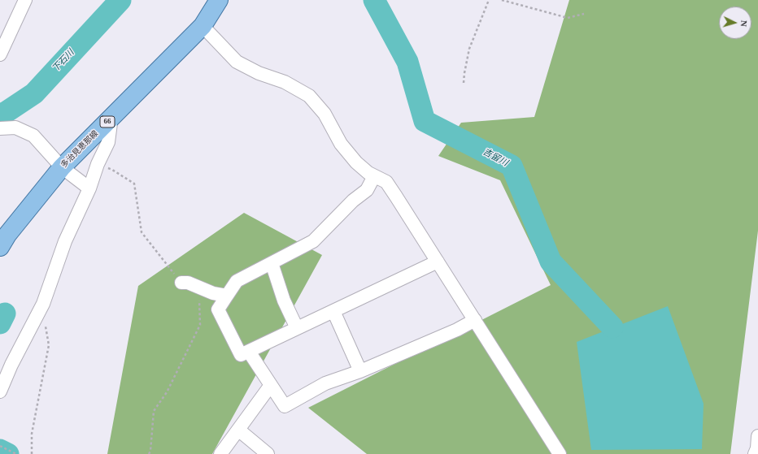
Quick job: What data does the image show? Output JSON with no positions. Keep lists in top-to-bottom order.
{
  "streets": {
    "main road": ["66", "多治見恵那線"]
  },
  "water": ["下石川", "吉留川"],
  "north": "right"
}
